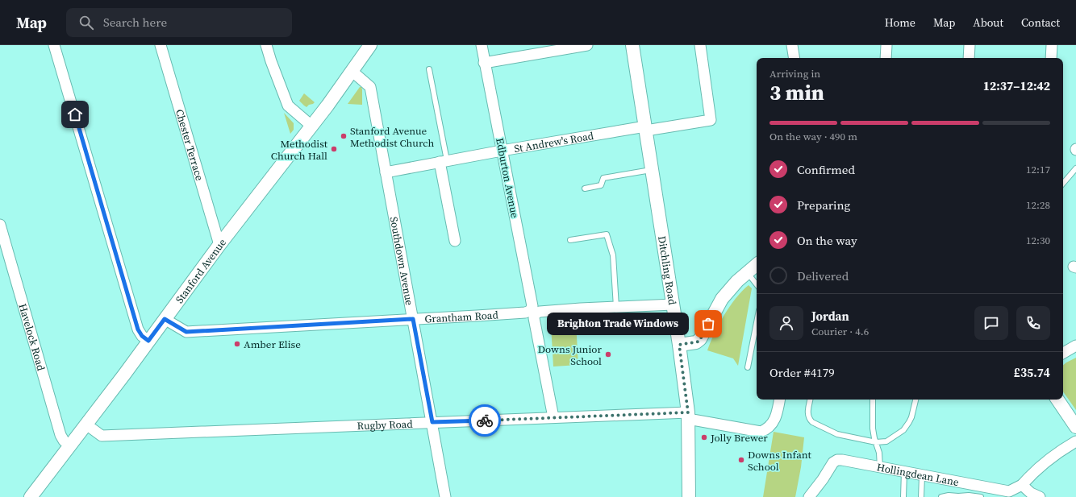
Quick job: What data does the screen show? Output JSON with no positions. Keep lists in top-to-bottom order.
{
  "streets": {
    "street": [
      "St Andrew's Road",
      "Chester Terrace",
      "Edburton Avenue",
      "Southdown Avenue",
      "Stanford Avenue",
      "Ditchling Road",
      "Grantham Road",
      "Havelock Road",
      "Rugby Road",
      "Hollingdean Lane"
    ]
  },
  "crossings": [
    ["St Andrew's Road", "Edburton Avenue"],
    ["St Andrew's Road", "Southdown Avenue"],
    ["St Andrew's Road", "Ditchling Road"],
    ["Chester Terrace", "Stanford Avenue"],
    ["Edburton Avenue", "Grantham Road"],
    ["Edburton Avenue", "Rugby Road"],
    ["Southdown Avenue", "Stanford Avenue"],
    ["Southdown Avenue", "Grantham Road"],
    ["Southdown Avenue", "Rugby Road"],
    ["Stanford Avenue", "Grantham Road"],
    ["Stanford Avenue", "Havelock Road"],
    ["Stanford Avenue", "Rugby Road"],
    ["Ditchling Road", "Grantham Road"],
    ["Ditchling Road", "Rugby Road"]
  ],
  "places": [
    "Stanford Avenue Methodist Church",
    "Methodist Church Hall",
    "Brighton Trade Windows",
    "Amber Elise",
    "Downs Junior School",
    "Jolly Brewer",
    "Downs Infant School"
  ],
  "page": {
    "header": "Map",
    "search": "Search here",
    "nav": [
      "Home",
      "Map",
      "About",
      "Contact"
    ],
    "heading": ["3 min", "Arriving in", "12:37–12:42"],
    "panel": [
      "Jordan",
      "Courier · 4.6",
      "Order #4179",
      "£35.74"
    ],
    "bar": "On the way · 490 m",
    "list": [
      ["Confirmed", "12:17"],
      ["Preparing", "12:28"],
      ["On the way", "12:30"],
      "Delivered"
    ],
    "bubble": "Brighton Trade Windows"
  }
}
